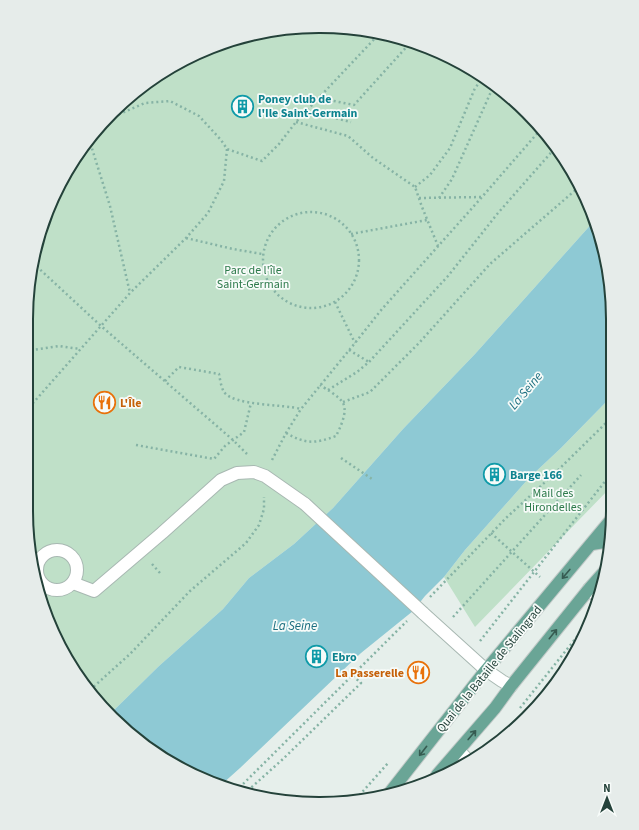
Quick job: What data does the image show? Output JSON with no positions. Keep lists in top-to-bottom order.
{
  "streets": {
    "main road": ["Quai de la Bataille de Stalingrad"]
  },
  "water": ["La Seine"],
  "parks": ["Parc de l'île Saint-Germain", "Mail des Hirondelles"],
  "places": {
    "building": ["Poney club de l'Ile Saint-Germain", "Barge 166", "Ebro"],
    "restaurant": ["L'Île", "La Passerelle"]
  },
  "north": "top"
}
